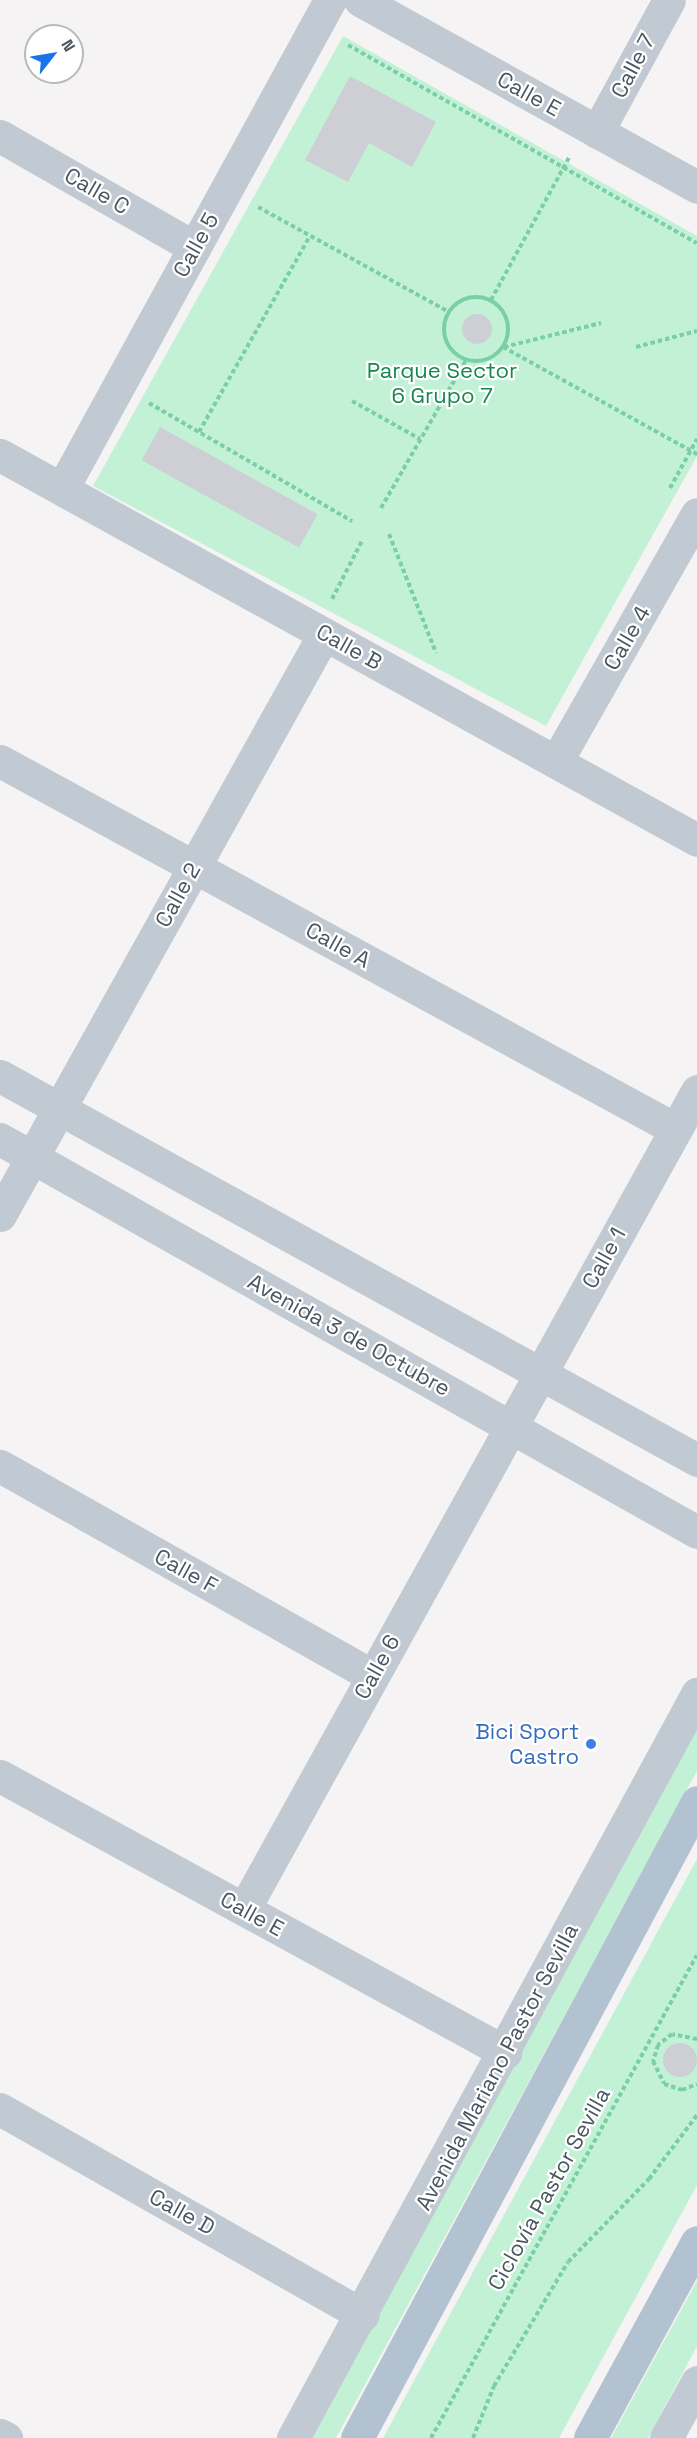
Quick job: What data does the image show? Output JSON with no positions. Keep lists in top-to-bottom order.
{
  "streets": {
    "street": [
      "Calle 7",
      "Calle E",
      "Calle C",
      "Calle 5",
      "Calle 4",
      "Calle B",
      "Calle 2",
      "Calle A",
      "Calle 1",
      "Avenida 3 de Octubre",
      "Calle F",
      "Calle 6",
      "Avenida Mariano Pastor Sevilla",
      "Calle D"
    ],
    "path": ["Ciclovía Pastor Sevilla"]
  },
  "crossings": [
    ["Calle 7", "Calle E"],
    ["Calle E", "Calle 6"],
    ["Calle E", "Avenida Mariano Pastor Sevilla"],
    ["Calle C", "Calle 5"],
    ["Calle 5", "Calle B"],
    ["Calle 4", "Calle B"],
    ["Calle B", "Calle 2"],
    ["Calle 2", "Calle A"],
    ["Calle 2", "Avenida 3 de Octubre"],
    ["Calle A", "Calle 1"],
    ["Calle 1", "Avenida 3 de Octubre"],
    ["Calle 1", "Calle 6"],
    ["Avenida 3 de Octubre", "Calle 6"],
    ["Calle F", "Calle 6"],
    ["Avenida Mariano Pastor Sevilla", "Calle D"]
  ],
  "parks": ["Parque Sector 6 Grupo 7"],
  "places": ["Bici Sport Castro"],
  "north": "top right"
}
